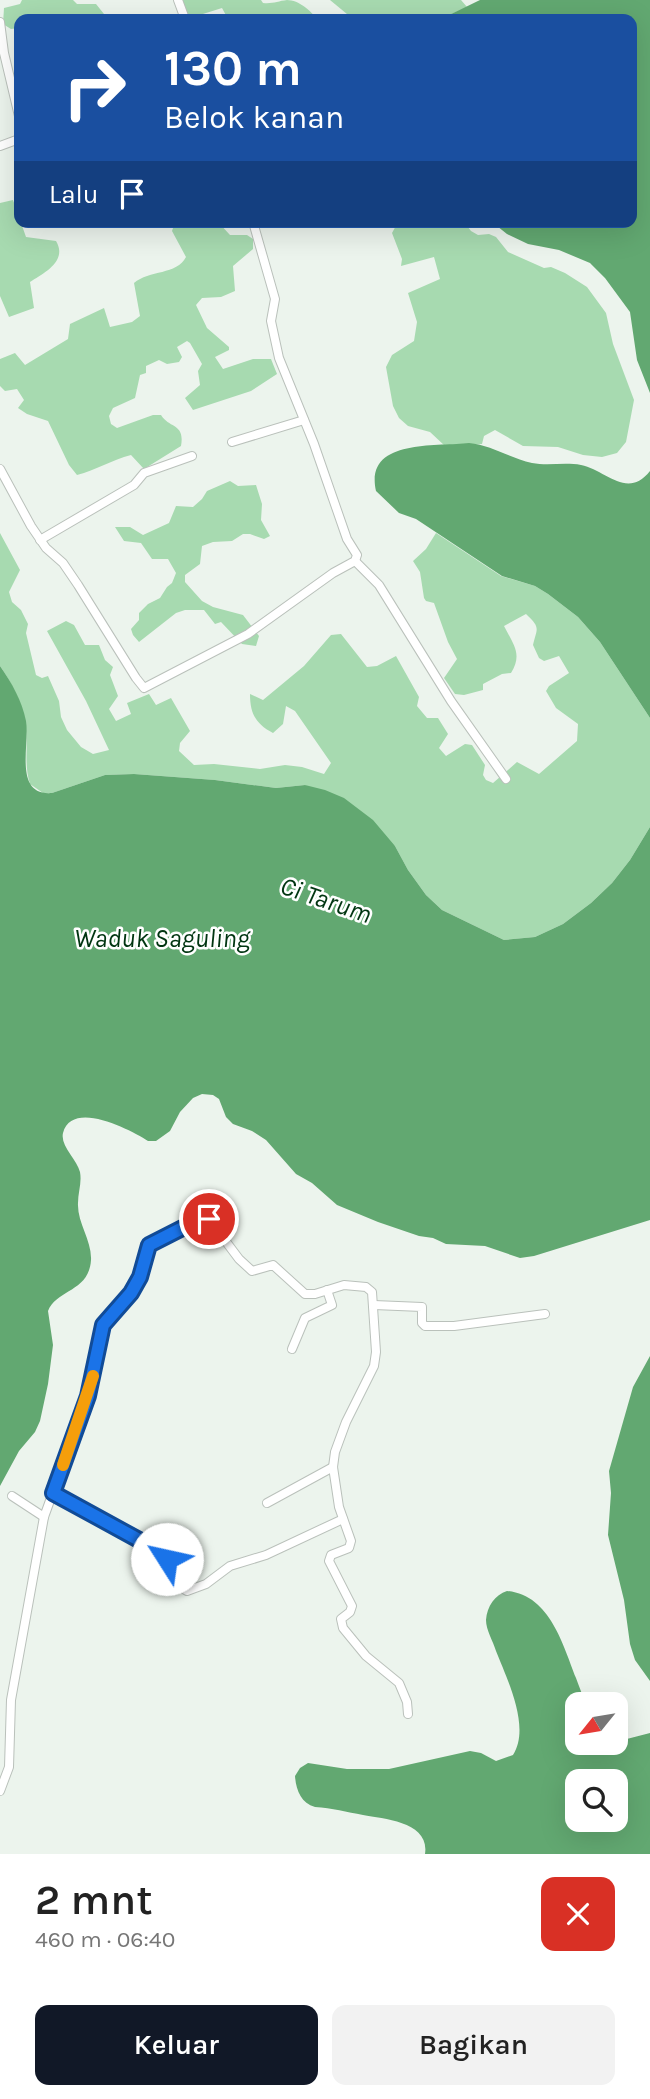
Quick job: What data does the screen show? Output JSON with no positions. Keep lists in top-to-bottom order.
{
  "water": ["Ci Tarum", "Waduk Saguling"],
  "north": "bottom left",
  "page": {
    "turn": ["130 m", "Belok kanan"],
    "then": "Lalu",
    "heading": ["2 mnt", "460 m · 06:40"],
    "buttons": ["Keluar", "Bagikan"]
  }
}
